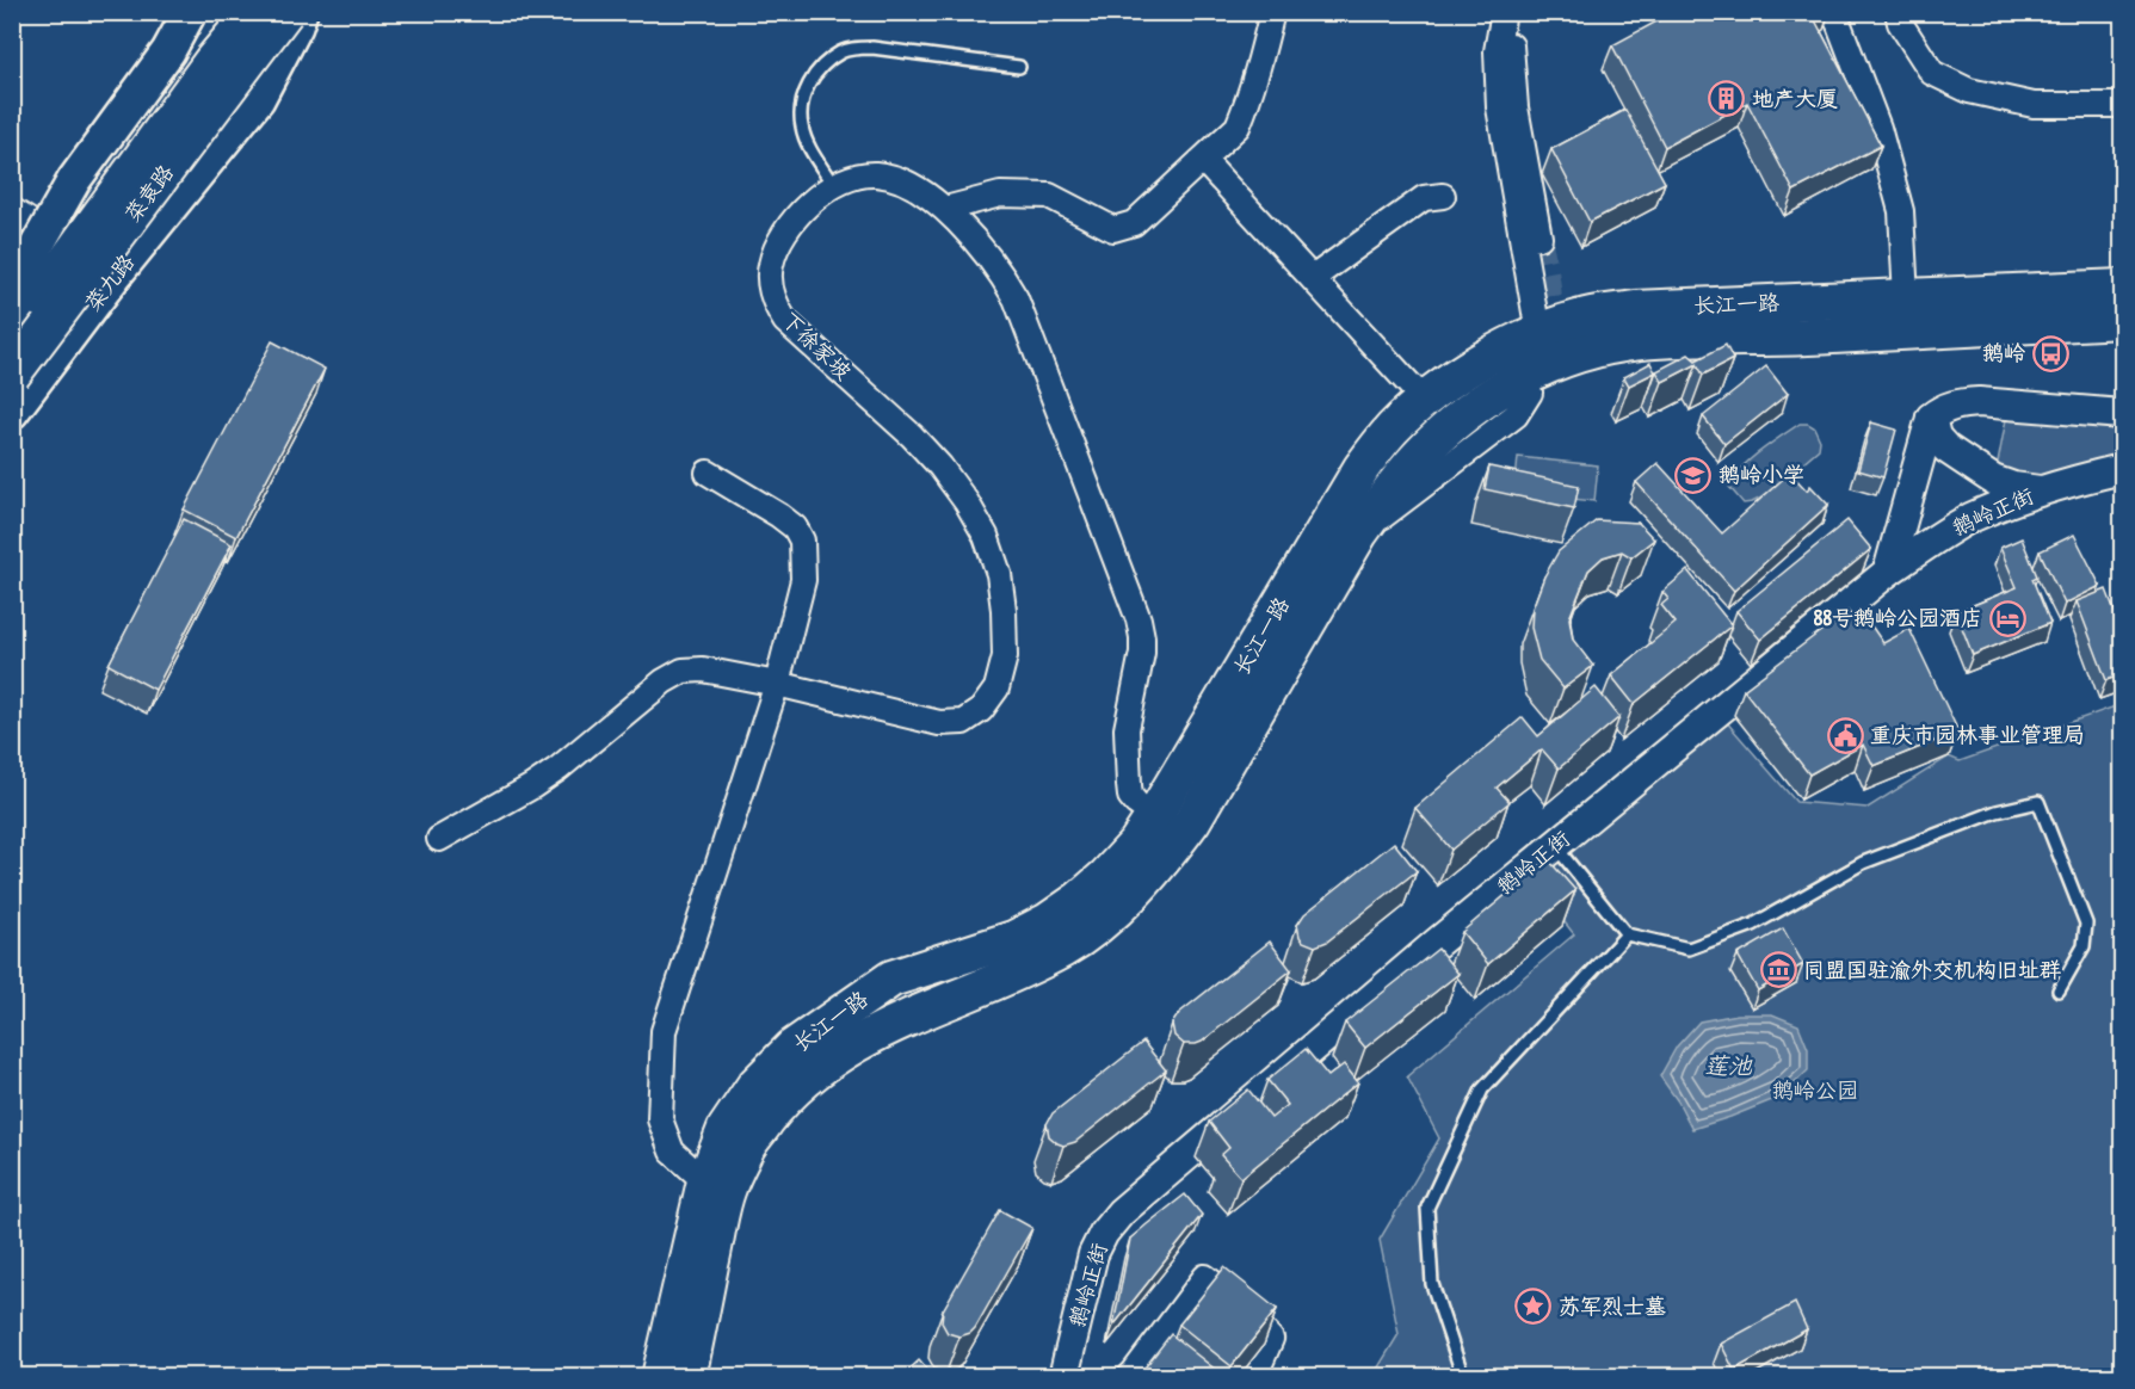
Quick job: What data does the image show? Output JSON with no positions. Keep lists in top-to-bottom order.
{
  "streets": {
    "main road": ["菜袁路", "菜九路", "长江一路"],
    "street": ["下徐家坡", "鹅岭正街"]
  },
  "crossings": [
    ["菜袁路", "菜九路"],
    ["长江一路", "下徐家坡"]
  ],
  "water": ["莲池"],
  "parks": ["鹅岭公园"],
  "places": {
    "building": ["地产大厦"],
    "bus stop": ["鹅岭"],
    "school or university": ["鹅岭小学"],
    "hotel": ["88号鹅岭公园酒店"],
    "public building": ["重庆市园林事业管理局"],
    "museum": ["同盟国驻渝外交机构旧址群"],
    "place": ["苏军烈士墓"]
  }
}
